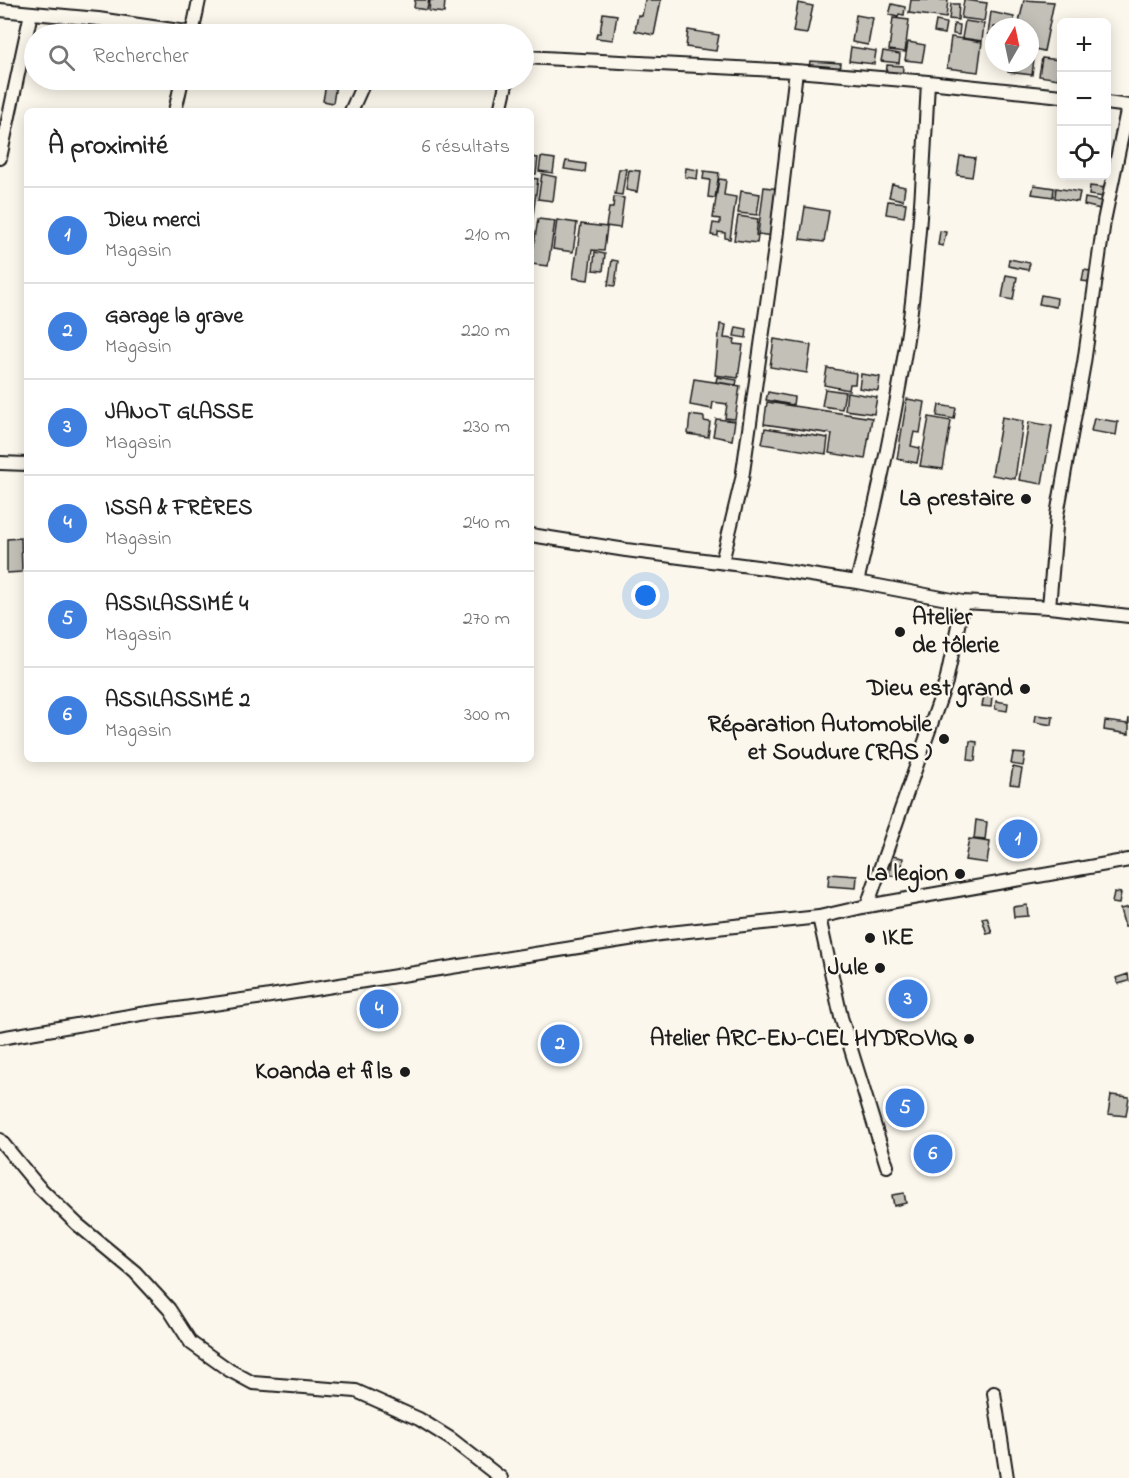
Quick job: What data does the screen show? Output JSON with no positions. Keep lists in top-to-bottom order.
{
  "places": [
    "La prestaire",
    "Atelier de tôlerie",
    "Dieu est grand",
    "Réparation Automobile et Soudure (RAS )",
    "La legion",
    "IKE",
    "Jule",
    "Atelier ARC-EN-CIEL HYDROVIQ",
    "Koanda et fils"
  ],
  "north": "top",
  "page": {
    "map_buttons": ["+", "−"],
    "search": "Rechercher",
    "heading": ["À proximité", "6 résultats"],
    "list": [
      {
        "mark": "1",
        "name": "Dieu merci",
        "note": "Magasin",
        "value": "210 m"
      },
      {
        "mark": "2",
        "name": "Garage la grave",
        "note": "Magasin",
        "value": "220 m"
      },
      {
        "mark": "3",
        "name": "JANOT GLASSE",
        "note": "Magasin",
        "value": "230 m"
      },
      {
        "mark": "4",
        "name": "ISSA & FRÈRES",
        "note": "Magasin",
        "value": "240 m"
      },
      {
        "mark": "5",
        "name": "ASSILASSIMÉ 4",
        "note": "Magasin",
        "value": "270 m"
      },
      {
        "mark": "6",
        "name": "ASSILASSIMÉ 2",
        "note": "Magasin",
        "value": "300 m"
      }
    ],
    "pins": [
      "1",
      "3",
      "4",
      "2",
      "5",
      "6"
    ]
  }
}
